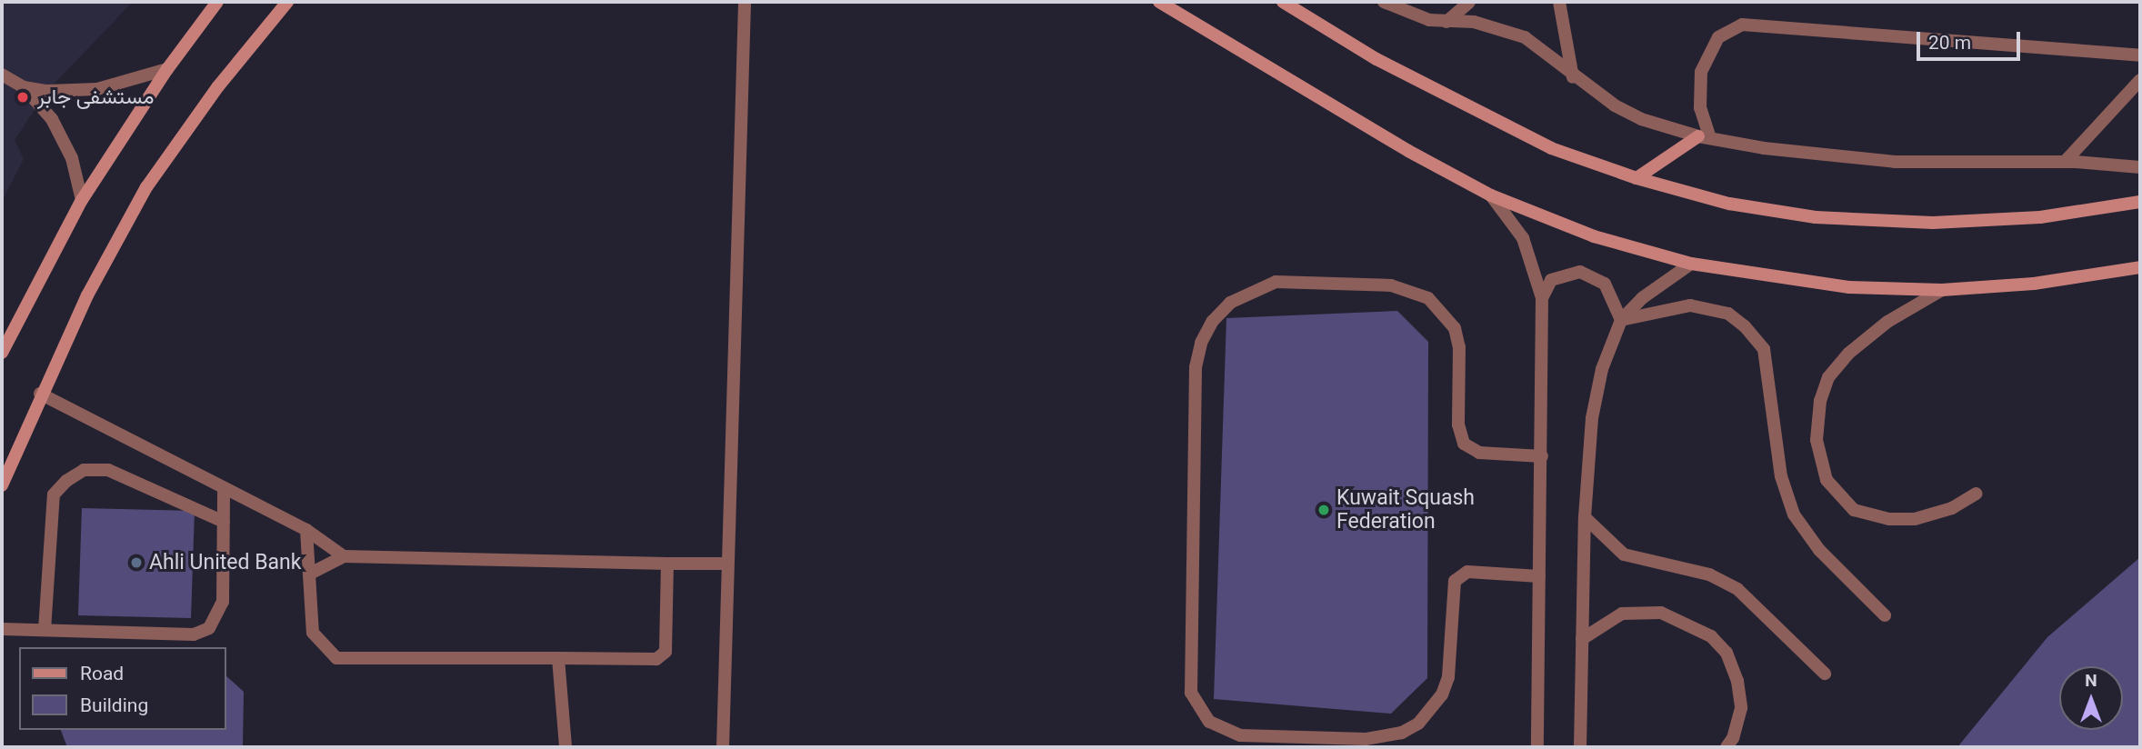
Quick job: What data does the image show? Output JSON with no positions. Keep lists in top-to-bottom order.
{
  "places": ["مستشفى جابر", "Kuwait Squash Federation", "Ahli United Bank"],
  "legend": ["Road", "Building"],
  "scale_bar": "20 m",
  "north": "top"
}
